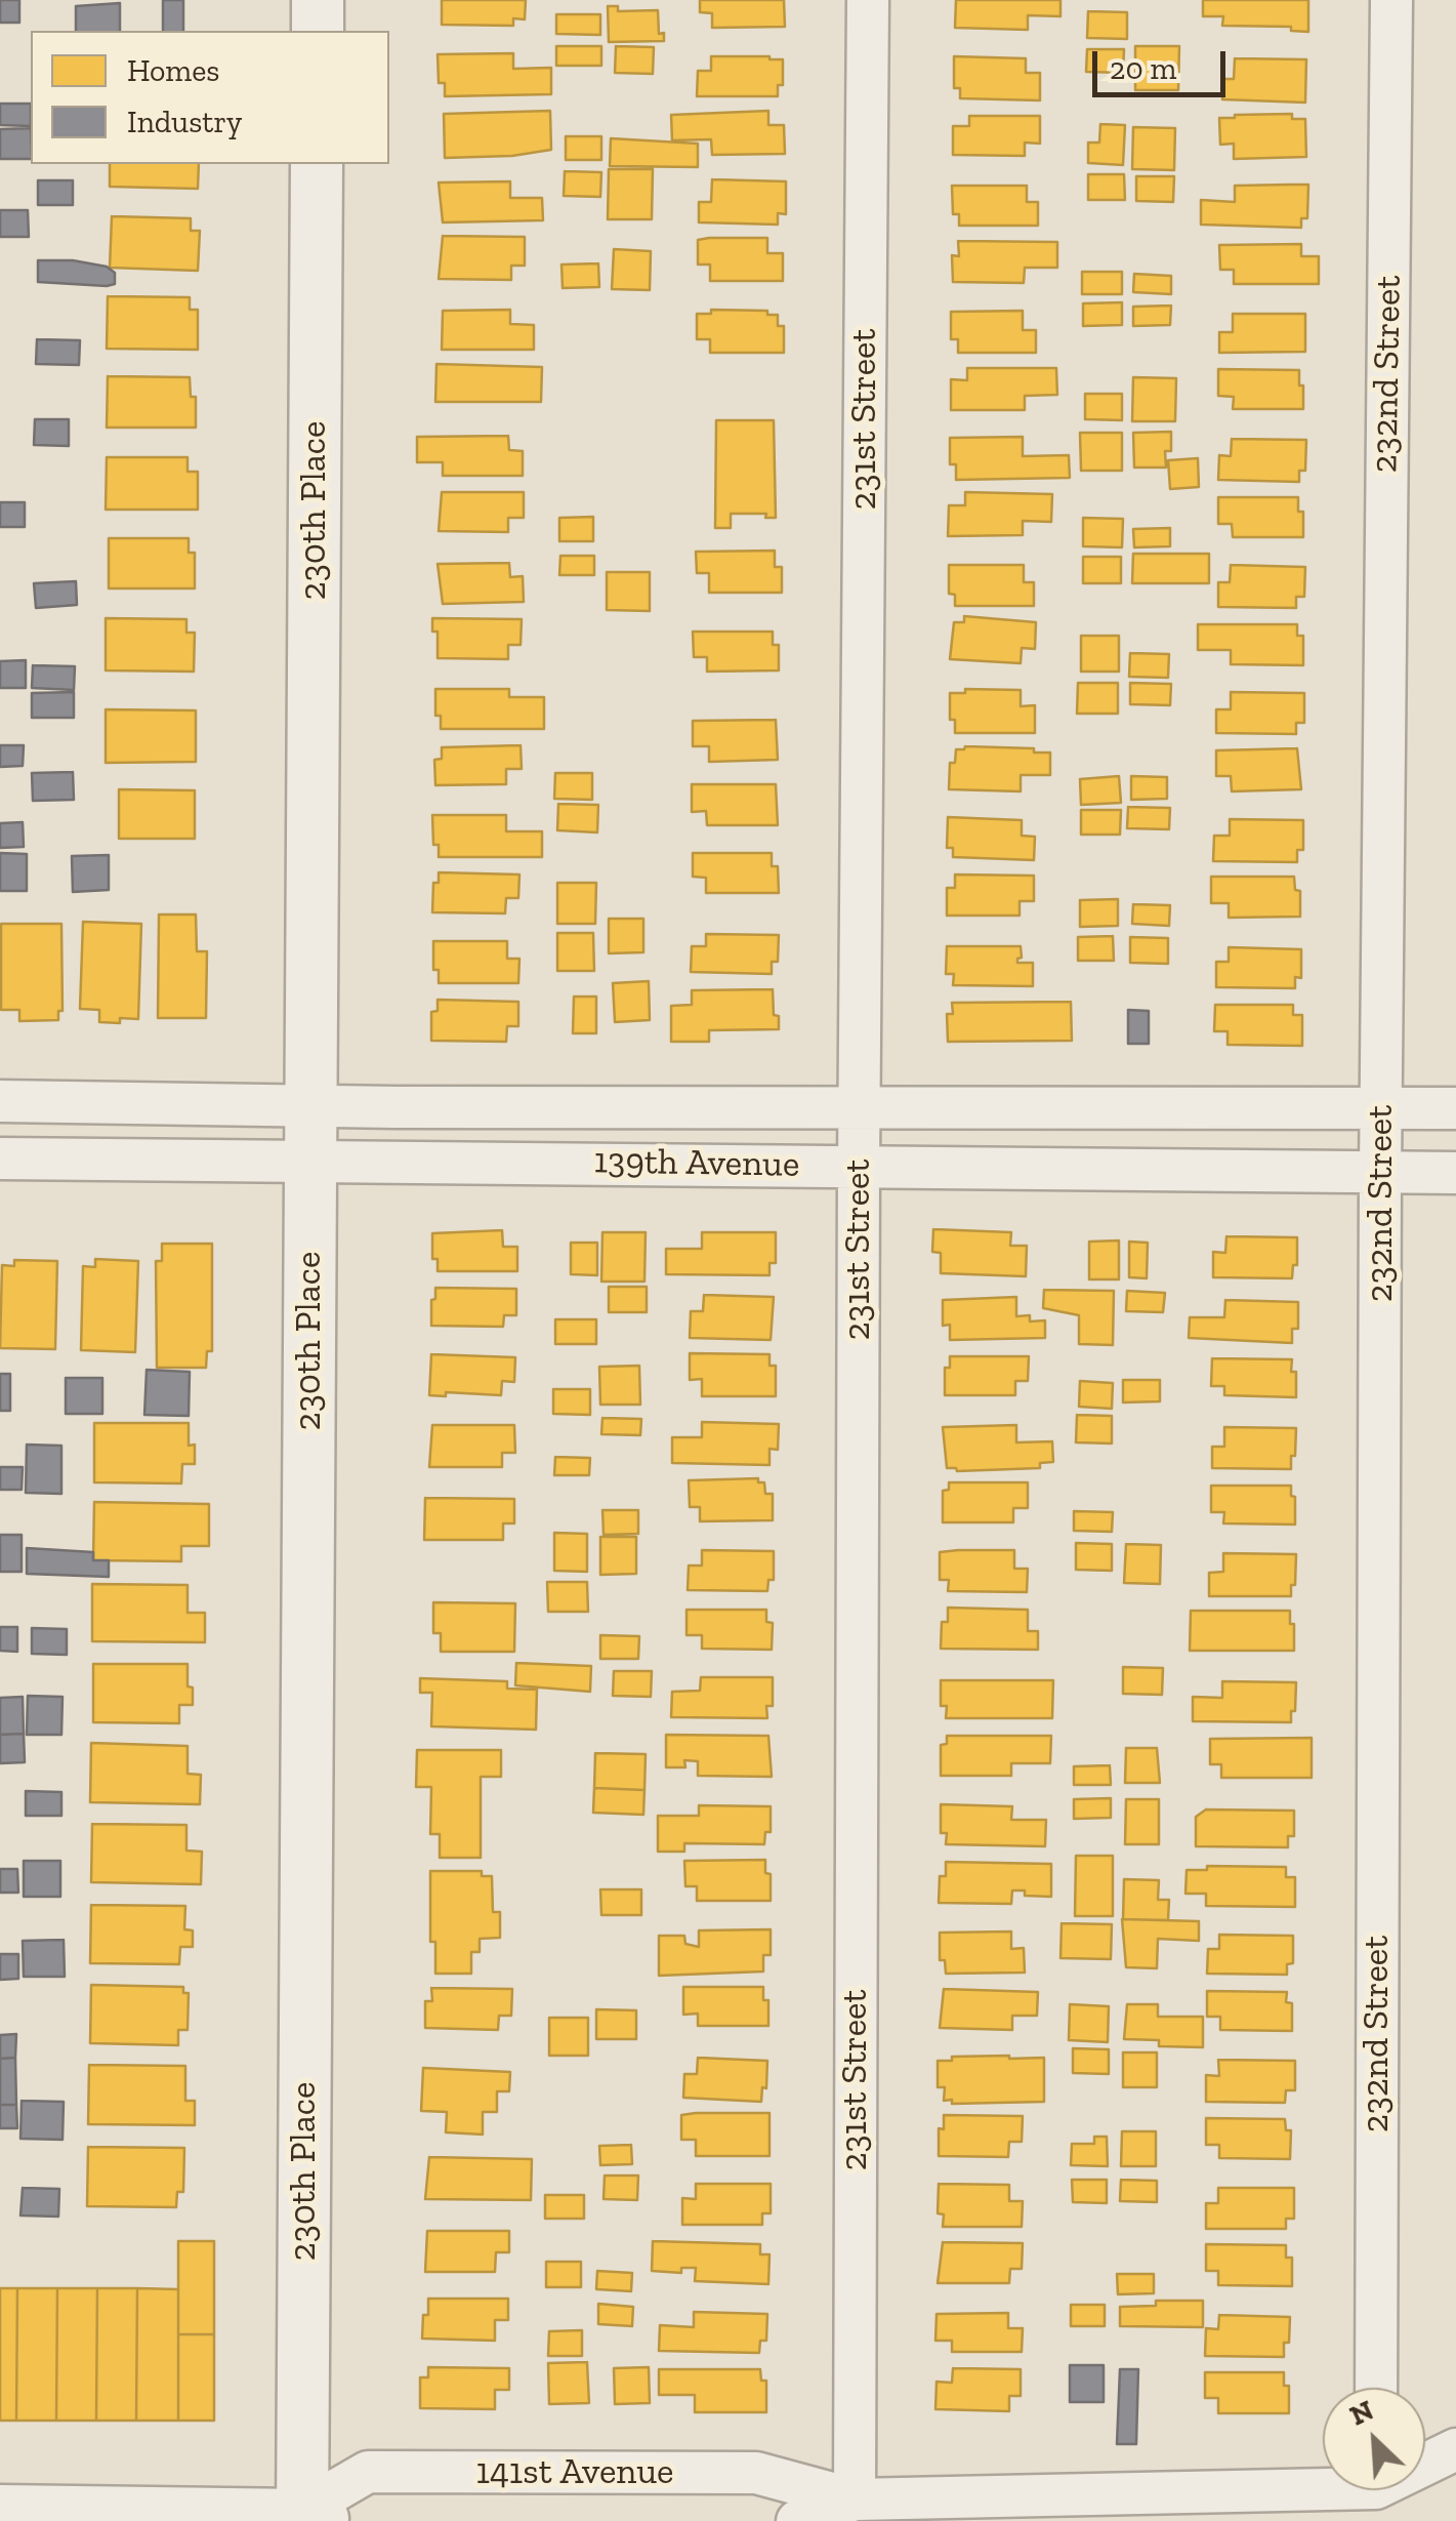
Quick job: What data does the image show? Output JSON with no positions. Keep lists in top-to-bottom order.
{
  "streets": {
    "street": [
      "232nd Street",
      "231st Street",
      "230th Place",
      "139th Avenue",
      "141st Avenue"
    ]
  },
  "crossings": [
    ["232nd Street", "139th Avenue"],
    ["231st Street", "139th Avenue"],
    ["231st Street", "141st Avenue"],
    ["230th Place", "139th Avenue"],
    ["230th Place", "141st Avenue"]
  ],
  "legend": ["Homes", "Industry"],
  "scale_bar": "20 m",
  "north": "top left"
}
